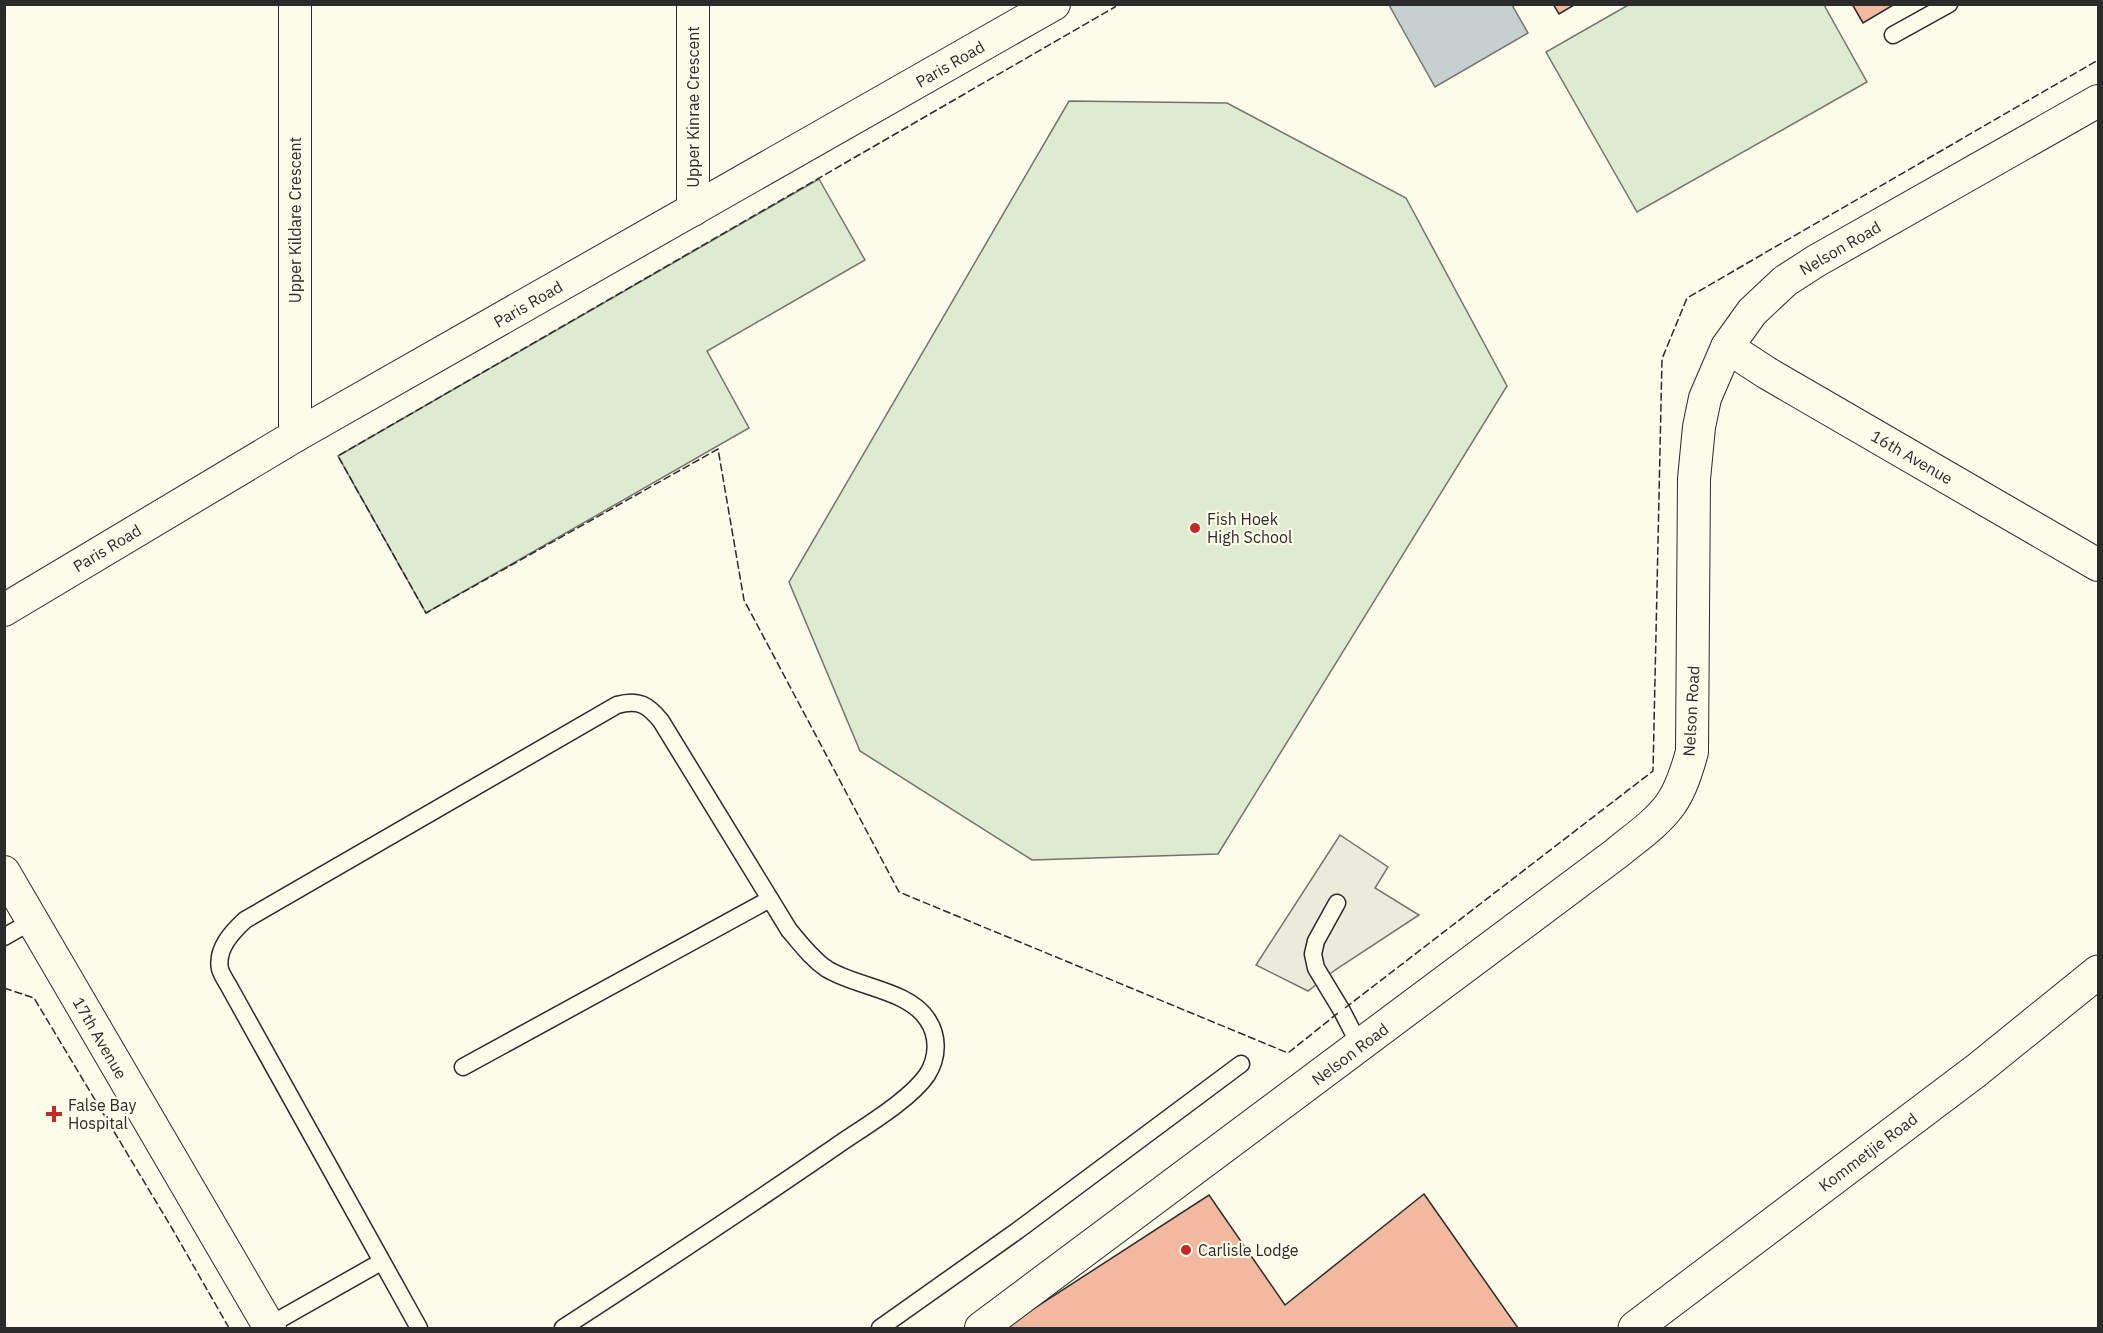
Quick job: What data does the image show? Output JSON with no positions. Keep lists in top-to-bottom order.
{
  "streets": {
    "main road": ["Kommetjie Road"],
    "street": [
      "Paris Road",
      "Upper Kinrae Crescent",
      "Upper Kildare Crescent",
      "Nelson Road",
      "16th Avenue",
      "17th Avenue"
    ]
  },
  "crossings": [
    ["Paris Road", "Upper Kinrae Crescent"],
    ["Paris Road", "Upper Kildare Crescent"],
    ["Nelson Road", "16th Avenue"]
  ],
  "places": {
    "other": ["Fish Hoek High School", "Carlisle Lodge"],
    "health": ["False Bay Hospital"]
  }
}
